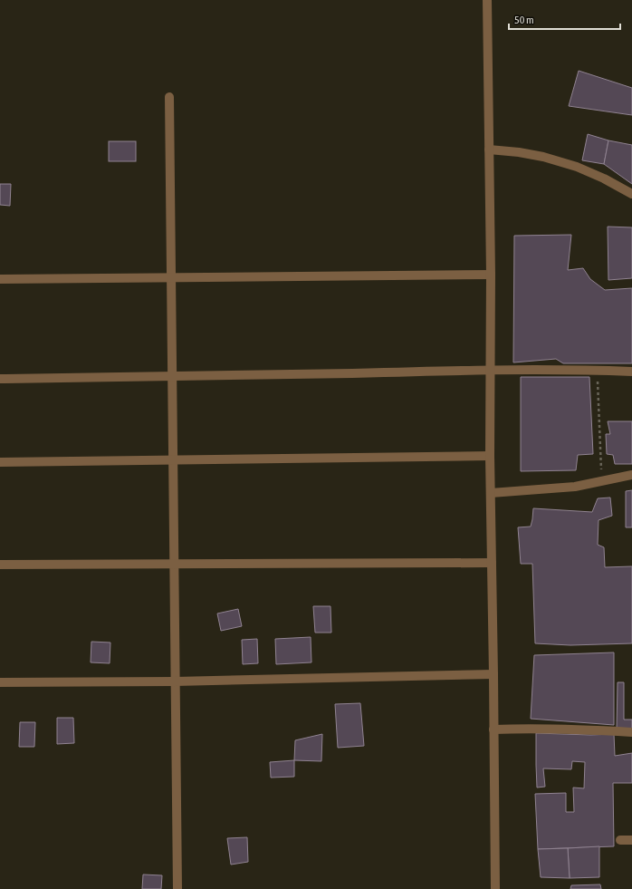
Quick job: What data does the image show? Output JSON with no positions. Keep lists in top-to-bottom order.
{
  "scale_bar": "50 m"
}
